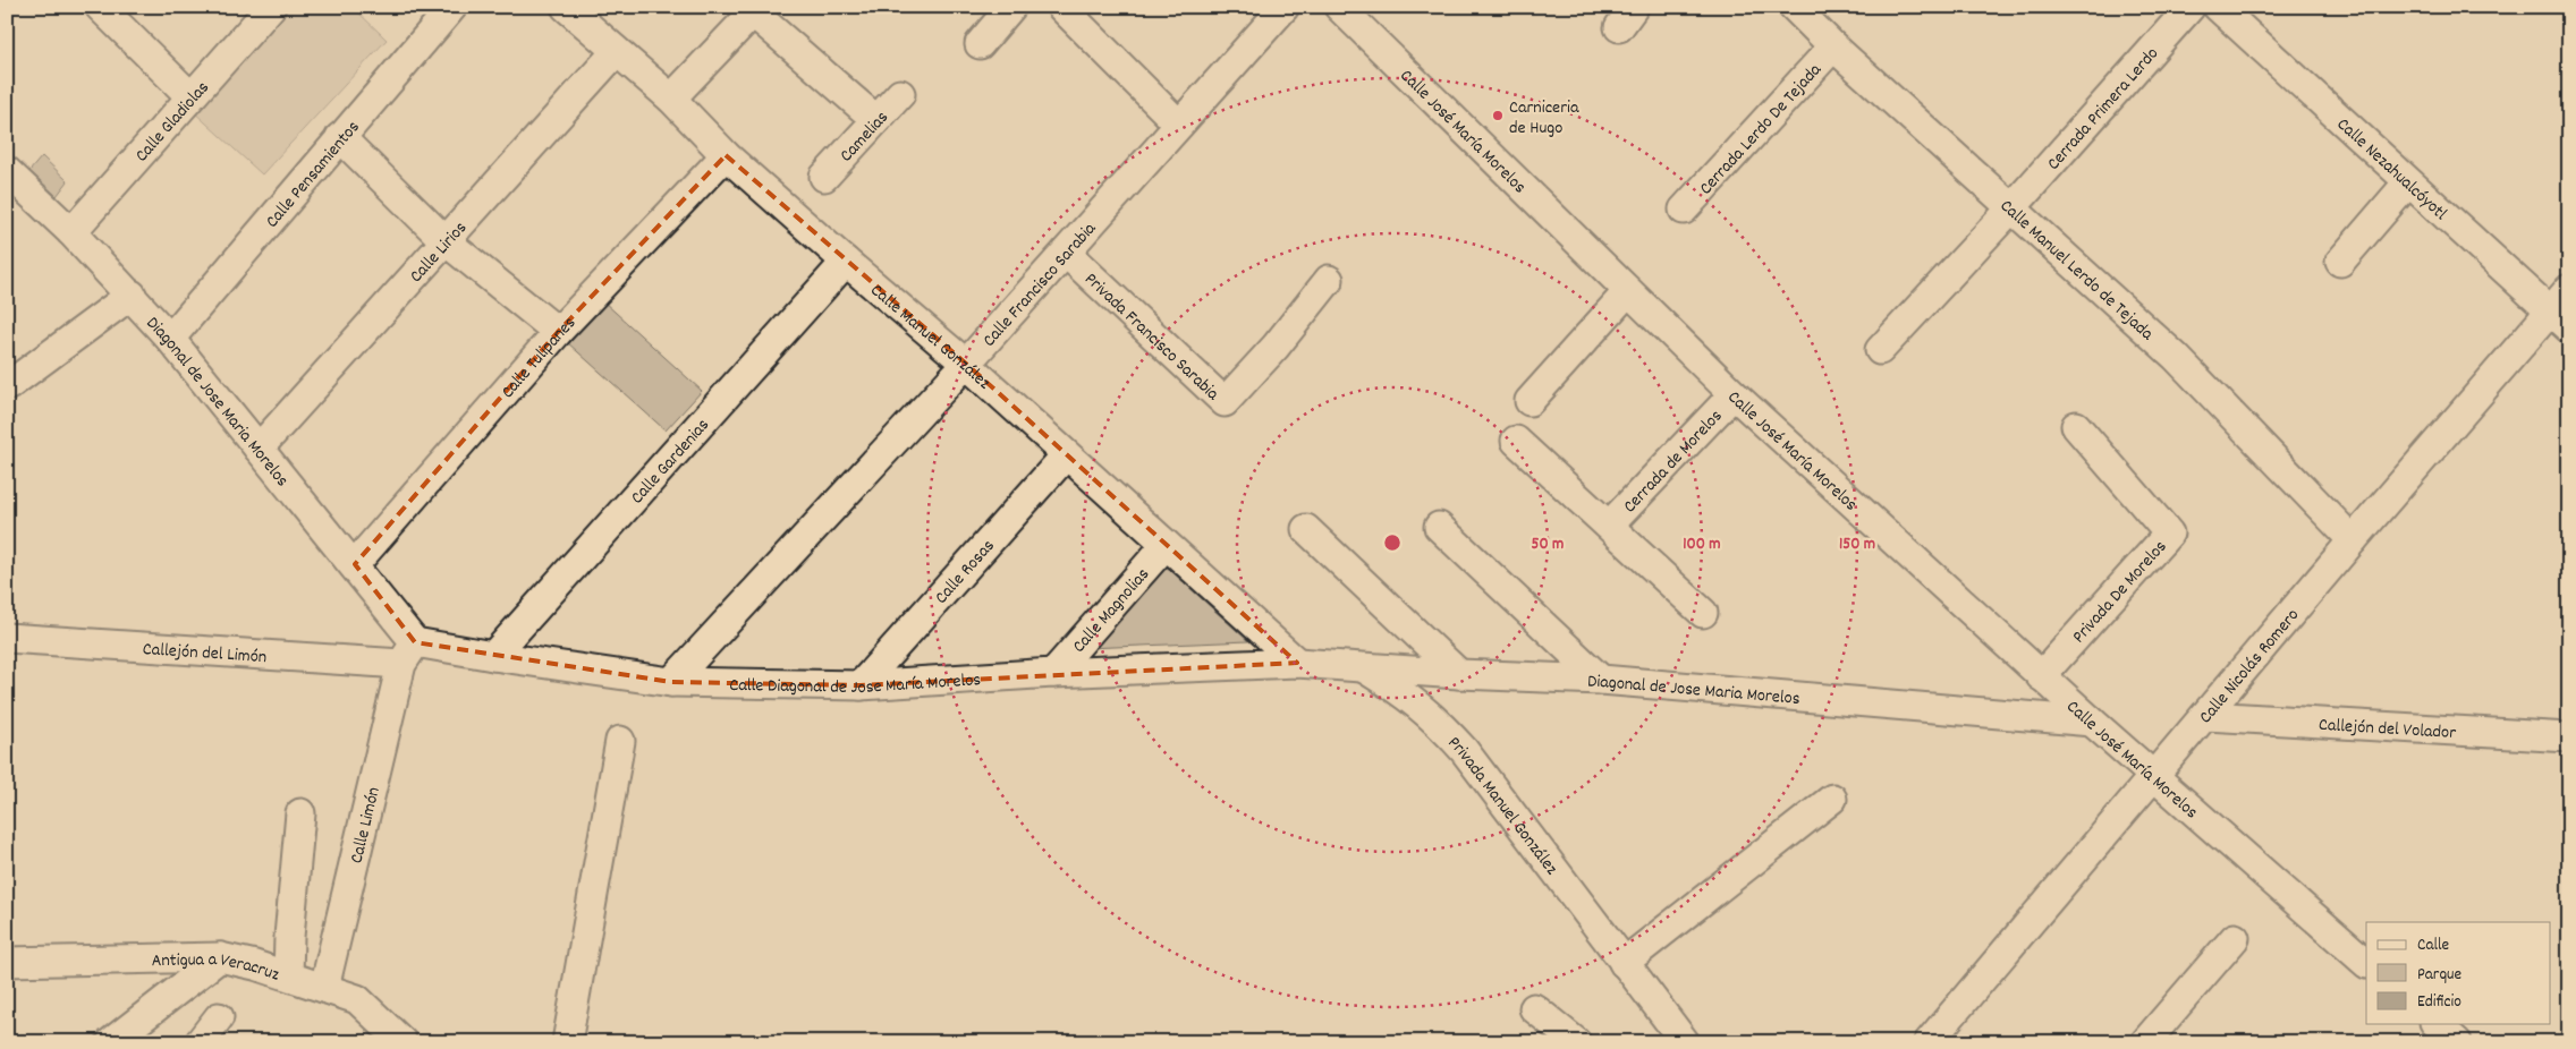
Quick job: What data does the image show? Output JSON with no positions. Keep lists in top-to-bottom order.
{
  "streets": {
    "street": [
      "Cerrada Primera Lerdo",
      "Calle Gladiolas",
      "Cerrada Lerdo De Tejada",
      "Calle José María Morelos",
      "Camelias",
      "Calle Nezahualcóyotl",
      "Calle Pensamientos",
      "Calle Lirios",
      "Calle Manuel Lerdo de Tejada",
      "Calle Francisco Sarabia",
      "Calle Manuel González",
      "Privada Francisco Sarabia",
      "Calle Tulipanes",
      "Diagonal de Jose Maria Morelos",
      "Calle Gardenias",
      "Cerrada de Morelos",
      "Calle Rosas",
      "Privada De Morelos",
      "Calle Magnolias",
      "Callejón del Limón",
      "Calle Nicolás Romero",
      "Calle Diagonal de Jose María Morelos",
      "Callejón del Volador",
      "Privada Manuel González",
      "Calle Limón",
      "Antigua a Veracruz"
    ]
  },
  "crossings": [
    ["Cerrada Primera Lerdo", "Calle Manuel Lerdo de Tejada"],
    ["Calle Gladiolas", "Diagonal de Jose Maria Morelos"],
    ["Cerrada Lerdo De Tejada", "Calle Manuel Lerdo de Tejada"],
    ["Calle José María Morelos", "Diagonal de Jose Maria Morelos"],
    ["Calle José María Morelos", "Cerrada de Morelos"],
    ["Calle José María Morelos", "Privada De Morelos"],
    ["Calle José María Morelos", "Calle Nicolás Romero"],
    ["Calle Nezahualcóyotl", "Calle Nicolás Romero"],
    ["Calle Pensamientos", "Diagonal de Jose Maria Morelos"],
    ["Calle Lirios", "Calle Manuel González"],
    ["Calle Lirios", "Diagonal de Jose Maria Morelos"],
    ["Calle Manuel Lerdo de Tejada", "Calle Nicolás Romero"],
    ["Calle Francisco Sarabia", "Calle Manuel González"],
    ["Calle Francisco Sarabia", "Privada Francisco Sarabia"],
    ["Calle Francisco Sarabia", "Calle Diagonal de Jose María Morelos"],
    ["Calle Manuel González", "Calle Tulipanes"],
    ["Calle Manuel González", "Diagonal de Jose Maria Morelos"],
    ["Calle Manuel González", "Calle Gardenias"],
    ["Calle Manuel González", "Calle Rosas"],
    ["Calle Manuel González", "Calle Magnolias"],
    ["Calle Manuel González", "Calle Diagonal de Jose María Morelos"],
    ["Calle Tulipanes", "Diagonal de Jose Maria Morelos"],
    ["Diagonal de Jose Maria Morelos", "Callejón del Limón"],
    ["Diagonal de Jose Maria Morelos", "Calle Diagonal de Jose María Morelos"],
    ["Diagonal de Jose Maria Morelos", "Privada Manuel González"],
    ["Diagonal de Jose Maria Morelos", "Calle Limón"],
    ["Calle Gardenias", "Calle Diagonal de Jose María Morelos"],
    ["Calle Rosas", "Calle Diagonal de Jose María Morelos"],
    ["Calle Magnolias", "Calle Diagonal de Jose María Morelos"],
    ["Callejón del Limón", "Calle Diagonal de Jose María Morelos"],
    ["Callejón del Limón", "Calle Limón"],
    ["Calle Nicolás Romero", "Callejón del Volador"],
    ["Calle Diagonal de Jose María Morelos", "Calle Limón"],
    ["Calle Limón", "Antigua a Veracruz"]
  ],
  "places": ["Carniceria de Hugo"],
  "legend": ["Calle", "Parque", "Edificio"],
  "rings": ["50 m", "100 m", "150 m"]
}
